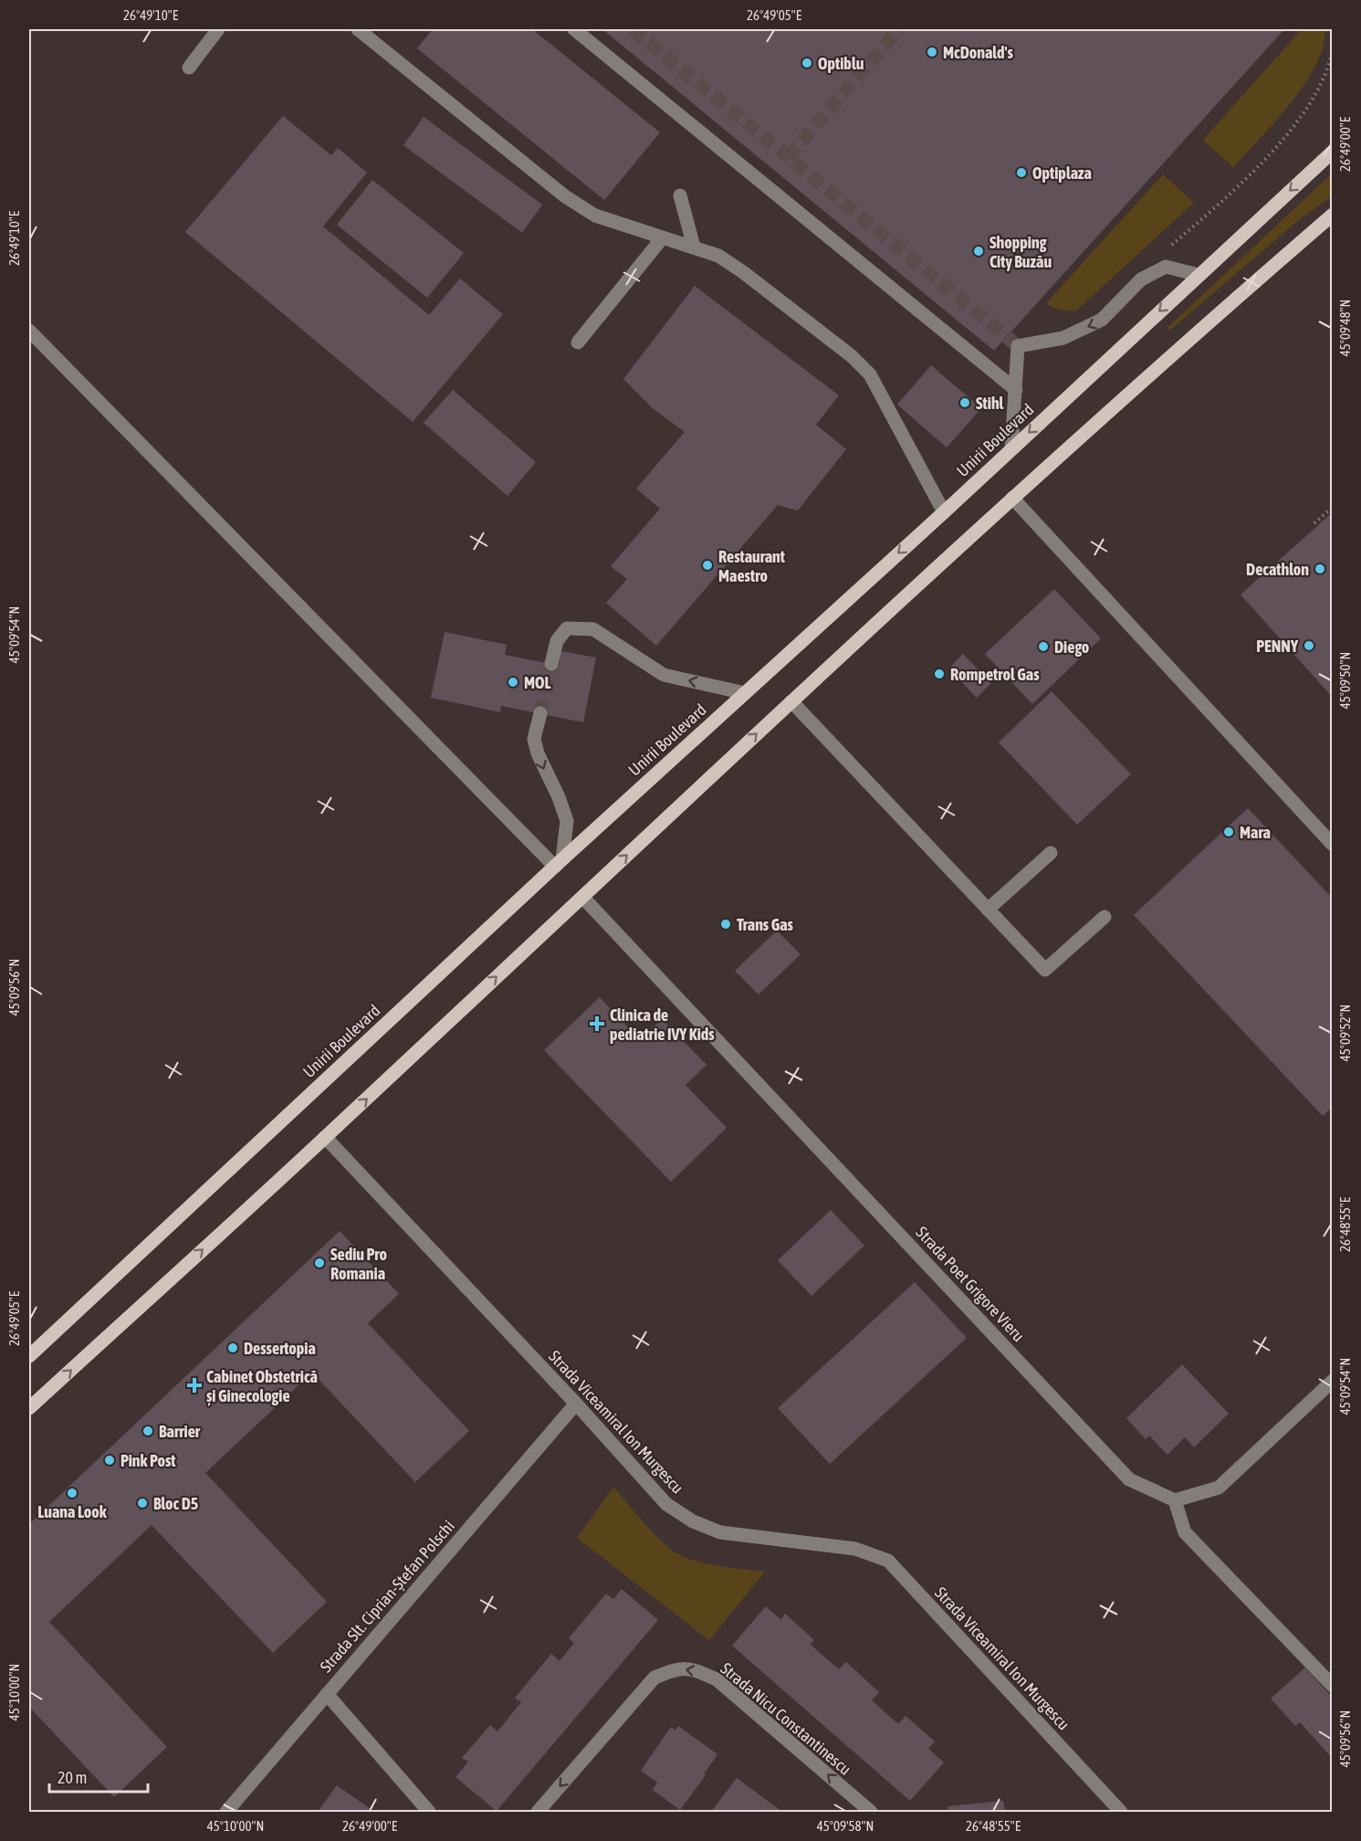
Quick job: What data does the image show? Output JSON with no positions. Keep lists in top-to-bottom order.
{
  "streets": {
    "main road": ["Unirii Boulevard"],
    "street": [
      "Strada Poet Grigore Vieru",
      "Strada Viceamiral Ion Murgescu",
      "Strada Slt. Ciprian-Ștefan Polschi",
      "Strada Nicu Constantinescu"
    ]
  },
  "crossings": [
    ["Strada Viceamiral Ion Murgescu", "Strada Slt. Ciprian-Ștefan Polschi"]
  ],
  "places": {
    "other": [
      "McDonald's",
      "Optiblu",
      "Optiplaza",
      "Shopping City Buzău",
      "Stihl",
      "Restaurant Maestro",
      "Decathlon",
      "PENNY",
      "Diego",
      "Rompetrol Gas",
      "MOL",
      "Mara",
      "Trans Gas",
      "Sediu Pro Romania",
      "Dessertopia",
      "Barrier",
      "Pink Post",
      "Luana Look",
      "Bloc D5"
    ],
    "health": ["Clinica de pediatrie IVY Kids", "Cabinet Obstetrică și Ginecologie"]
  },
  "scale_bar": "20 m",
  "coordinates": [
    "26°49'10\"E",
    "26°49'05\"E",
    "26°49'00\"E",
    "45°09'48\"N",
    "45°09'54\"N",
    "45°09'50\"N",
    "45°09'56\"N",
    "45°09'52\"N",
    "26°48'55\"E",
    "45°10'00\"N",
    "45°09'58\"N"
  ]
}
